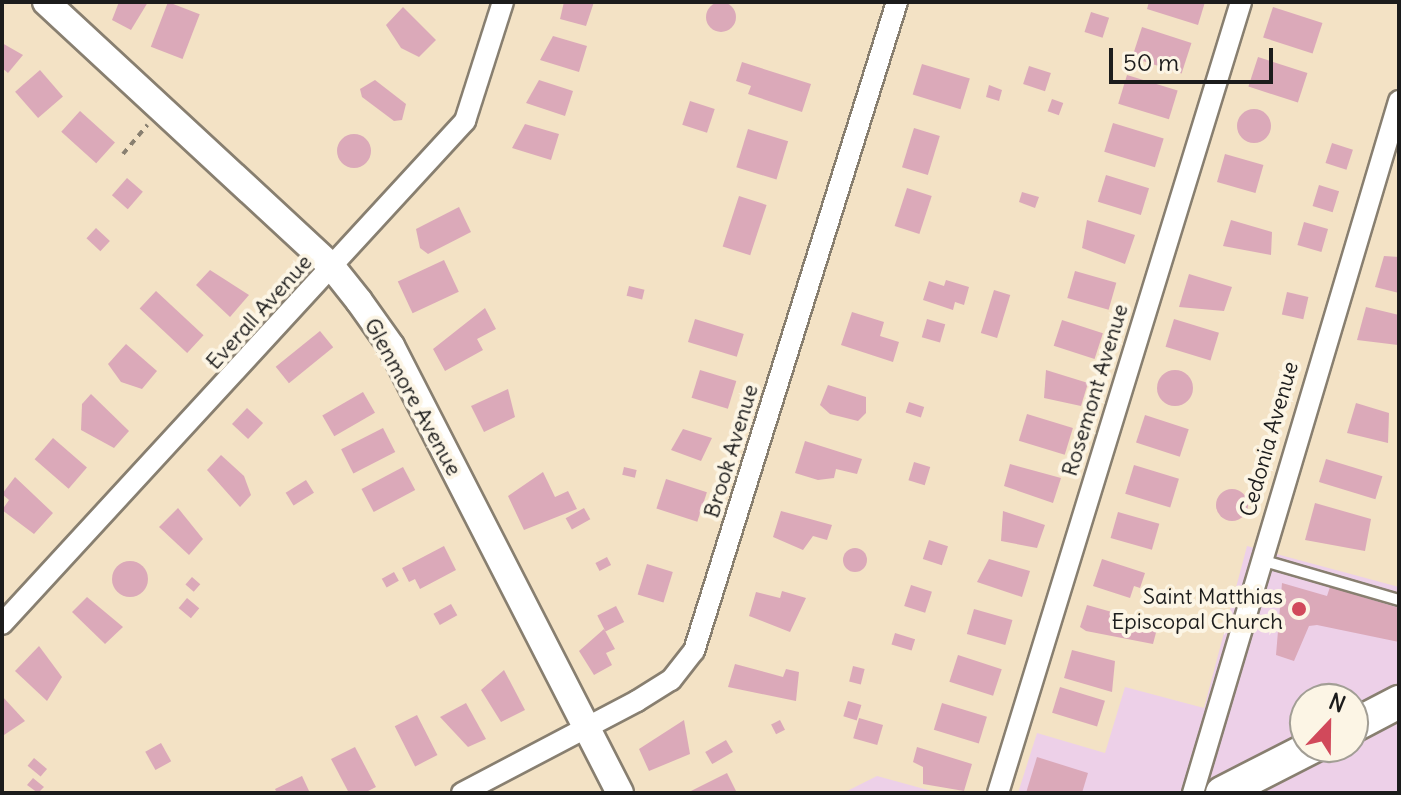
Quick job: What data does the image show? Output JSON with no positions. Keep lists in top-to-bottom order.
{
  "streets": {
    "street": [
      "Everall Avenue",
      "Rosemont Avenue",
      "Glenmore Avenue",
      "Cedonia Avenue",
      "Brook Avenue"
    ]
  },
  "crossings": [
    ["Everall Avenue", "Glenmore Avenue"],
    ["Glenmore Avenue", "Brook Avenue"]
  ],
  "places": ["Saint Matthias Episcopal Church"],
  "scale_bar": "50 m",
  "north": "top"
}
